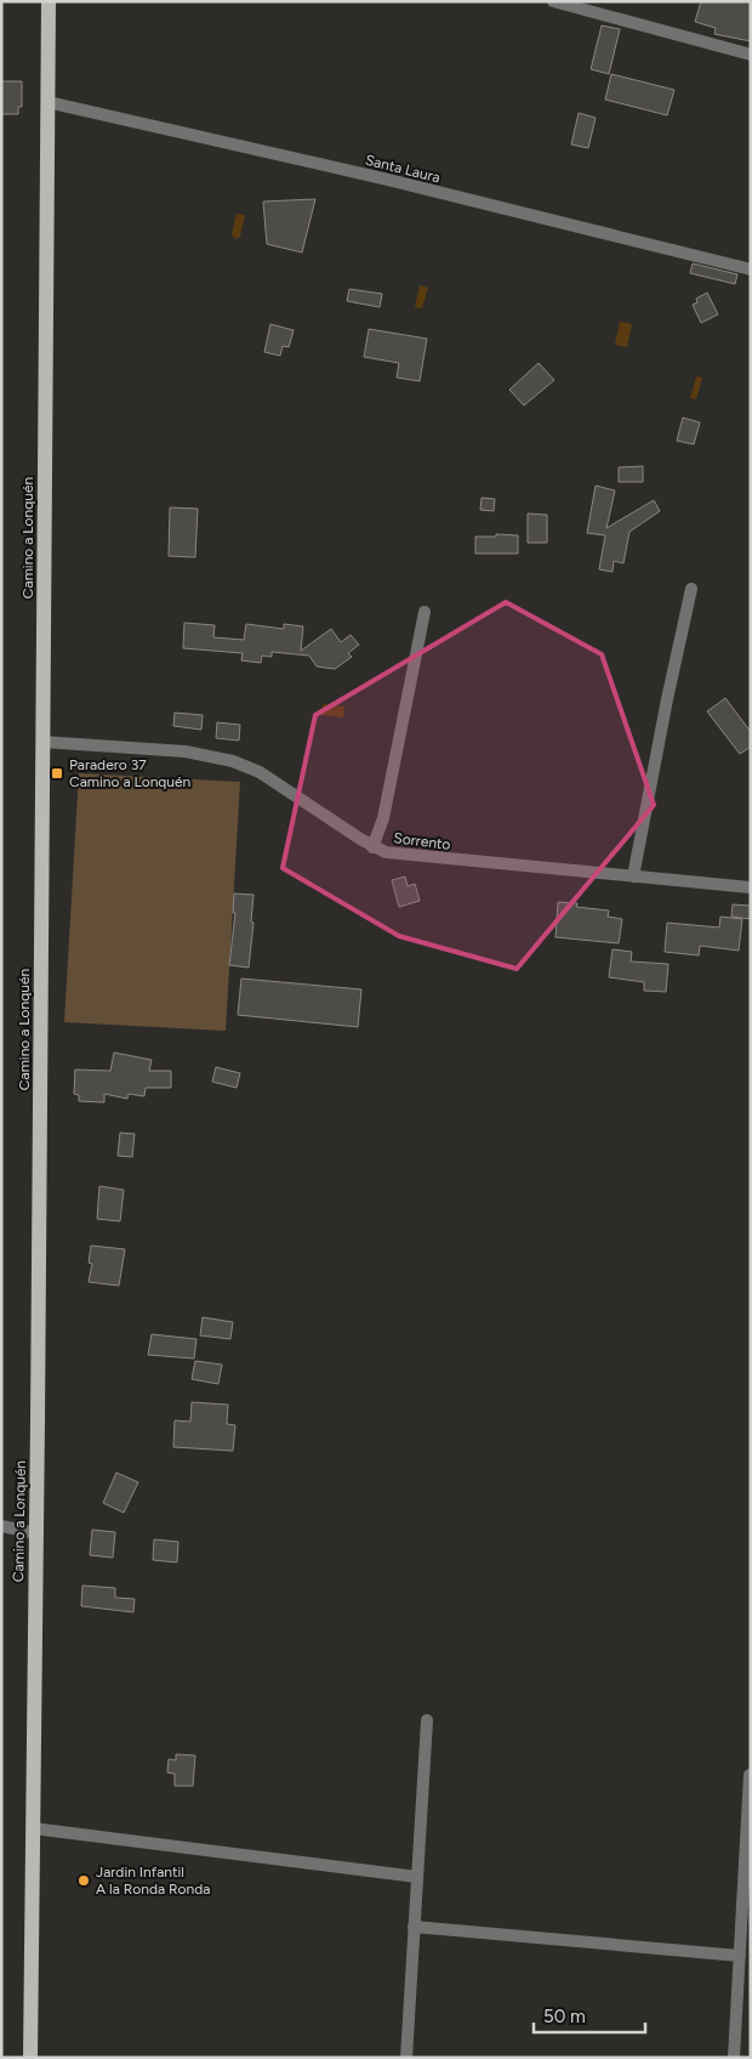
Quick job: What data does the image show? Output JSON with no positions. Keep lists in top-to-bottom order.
{
  "streets": {
    "main road": ["Camino a Lonquén"],
    "street": ["Santa Laura", "Sorrento"]
  },
  "crossings": [
    ["Santa Laura", "Camino a Lonquén"],
    ["Camino a Lonquén", "Sorrento"]
  ],
  "places": {
    "transit": ["Paradero 37 Camino a Lonquén"],
    "other": ["Jardin Infantil A la Ronda Ronda"]
  },
  "scale_bar": "50 m"
}
